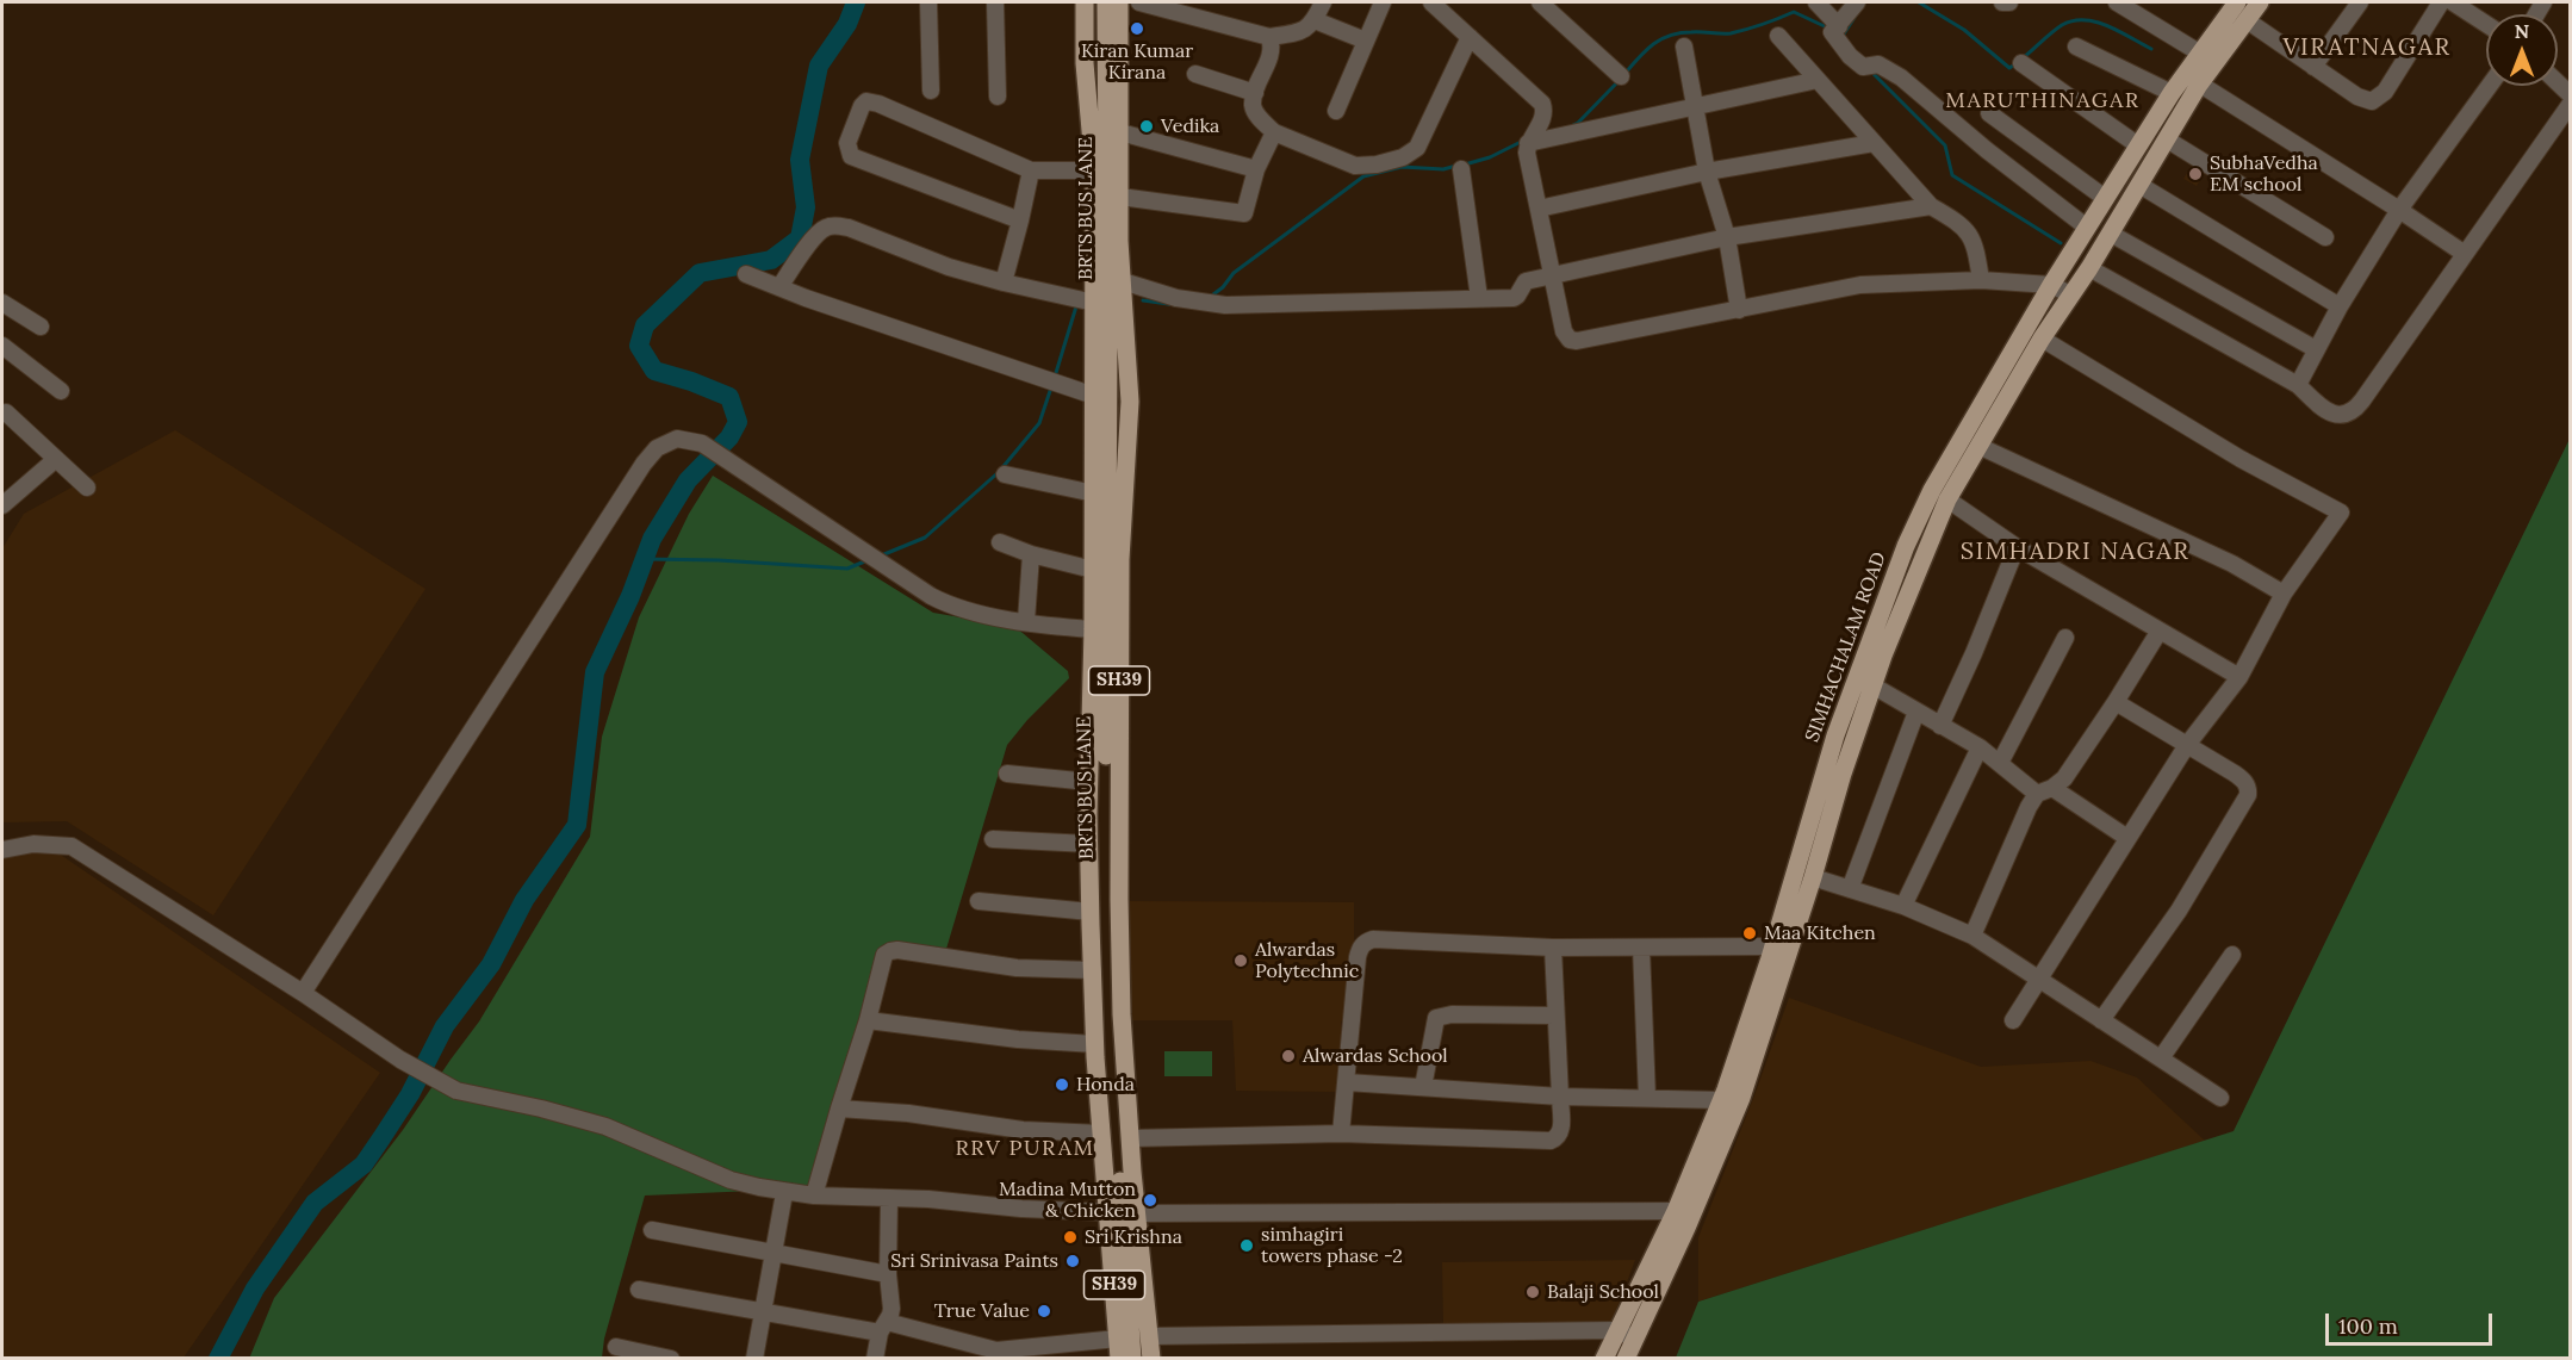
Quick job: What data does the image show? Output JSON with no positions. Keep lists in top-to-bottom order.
{
  "streets": {
    "main road": ["BRTS BUS LANE", "SIMHACHALAM ROAD", "SH39"]
  },
  "crossings": [
    ["BRTS BUS LANE", "SH39"]
  ],
  "districts": [
    "VIRATNAGAR",
    "MARUTHINAGAR",
    "SIMHADRI NAGAR",
    "RRV PURAM"
  ],
  "places": [
    "Kiran Kumar Kirana",
    "Vedika",
    "SubhaVedha EM school",
    "Maa Kitchen",
    "Alwardas Polytechnic",
    "Alwardas School",
    "Honda",
    "Madina Mutton & Chicken",
    "Sri Krishna",
    "simhagiri towers phase -2",
    "Sri Srinivasa Paints",
    "Balaji School",
    "True Value"
  ],
  "scale_bar": "100 m",
  "north": "top"
}
